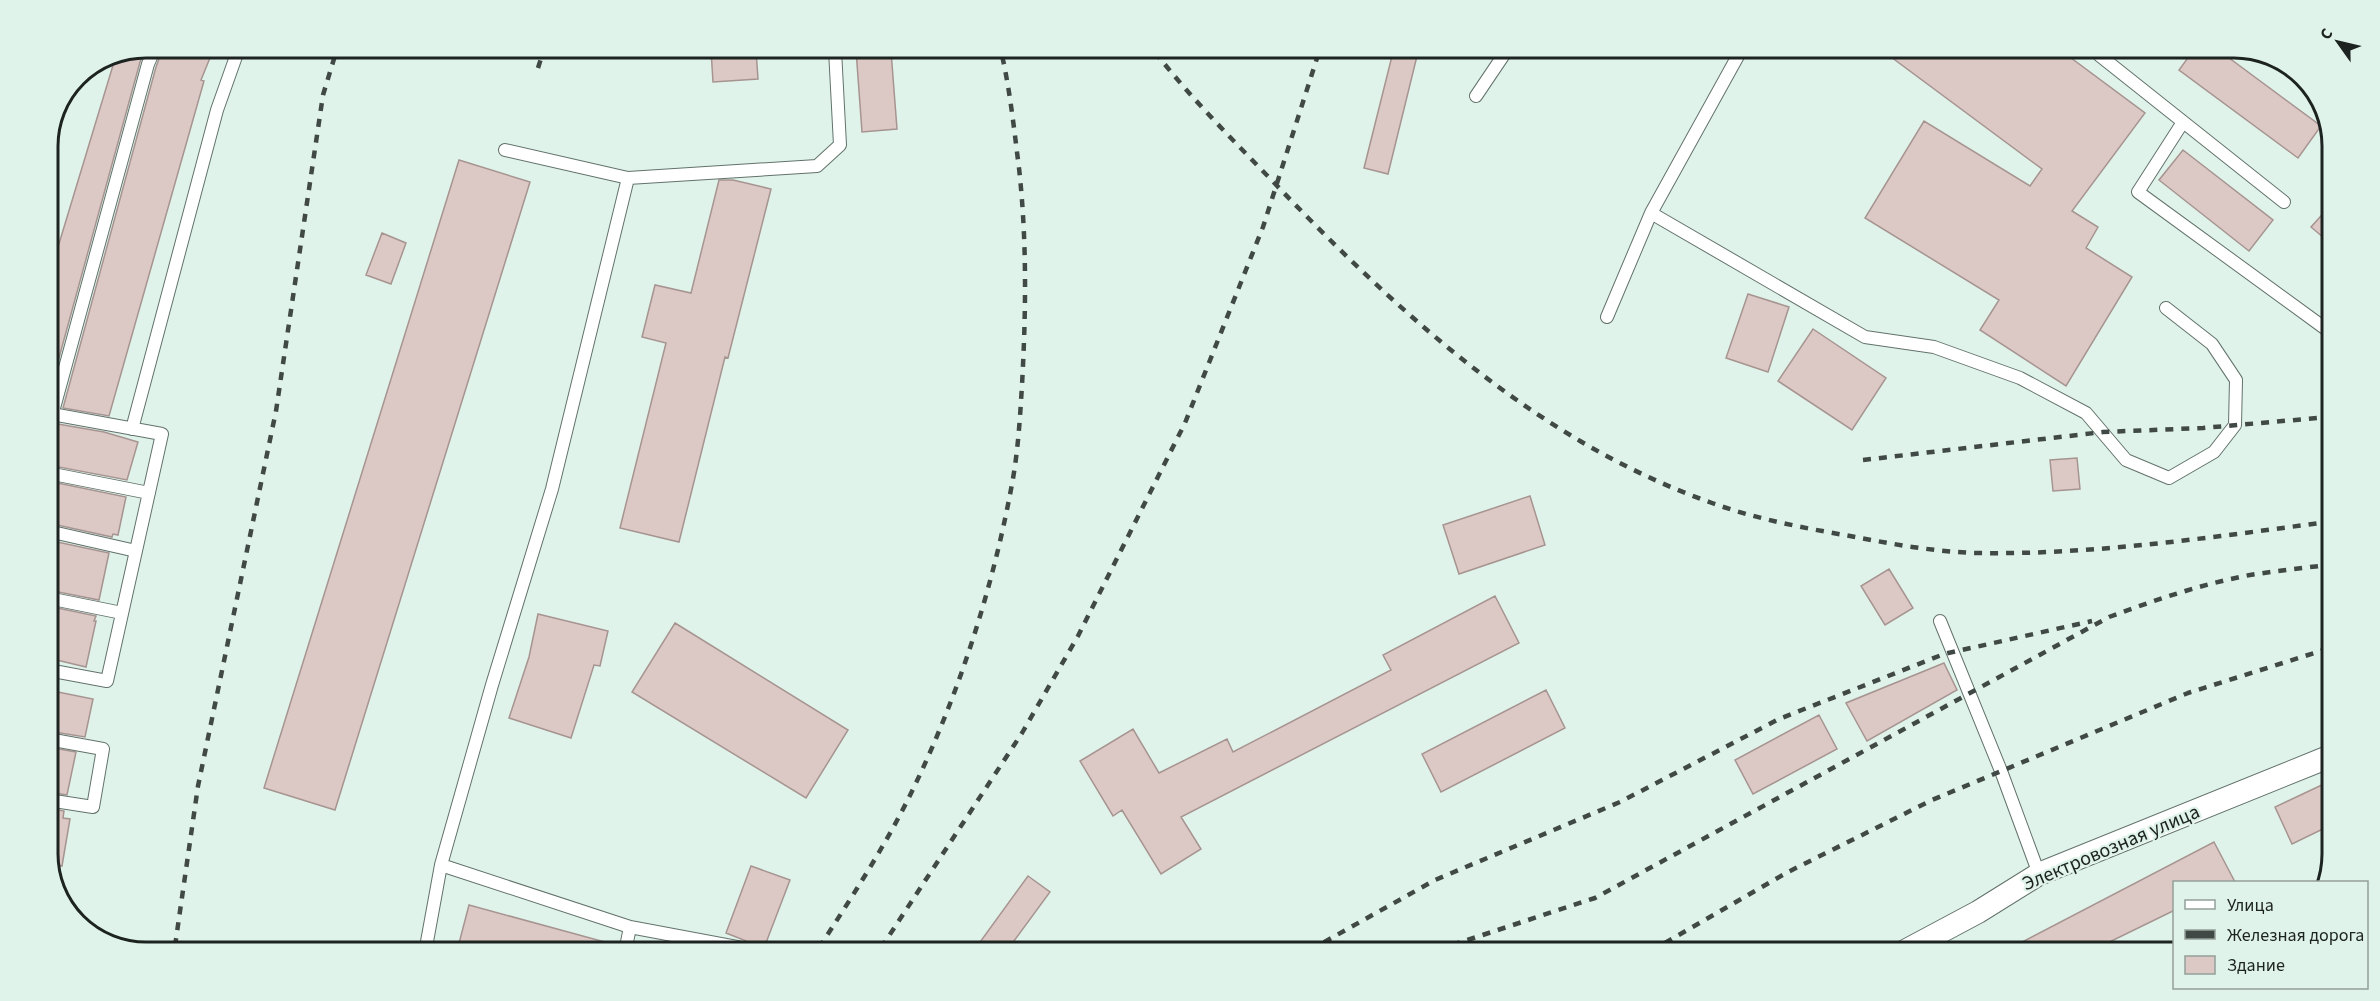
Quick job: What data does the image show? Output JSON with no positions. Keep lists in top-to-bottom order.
{
  "streets": {
    "street": ["Электровозная улица"]
  },
  "legend": ["Улица", "Железная дорога", "Здание"],
  "north": "top left"
}
